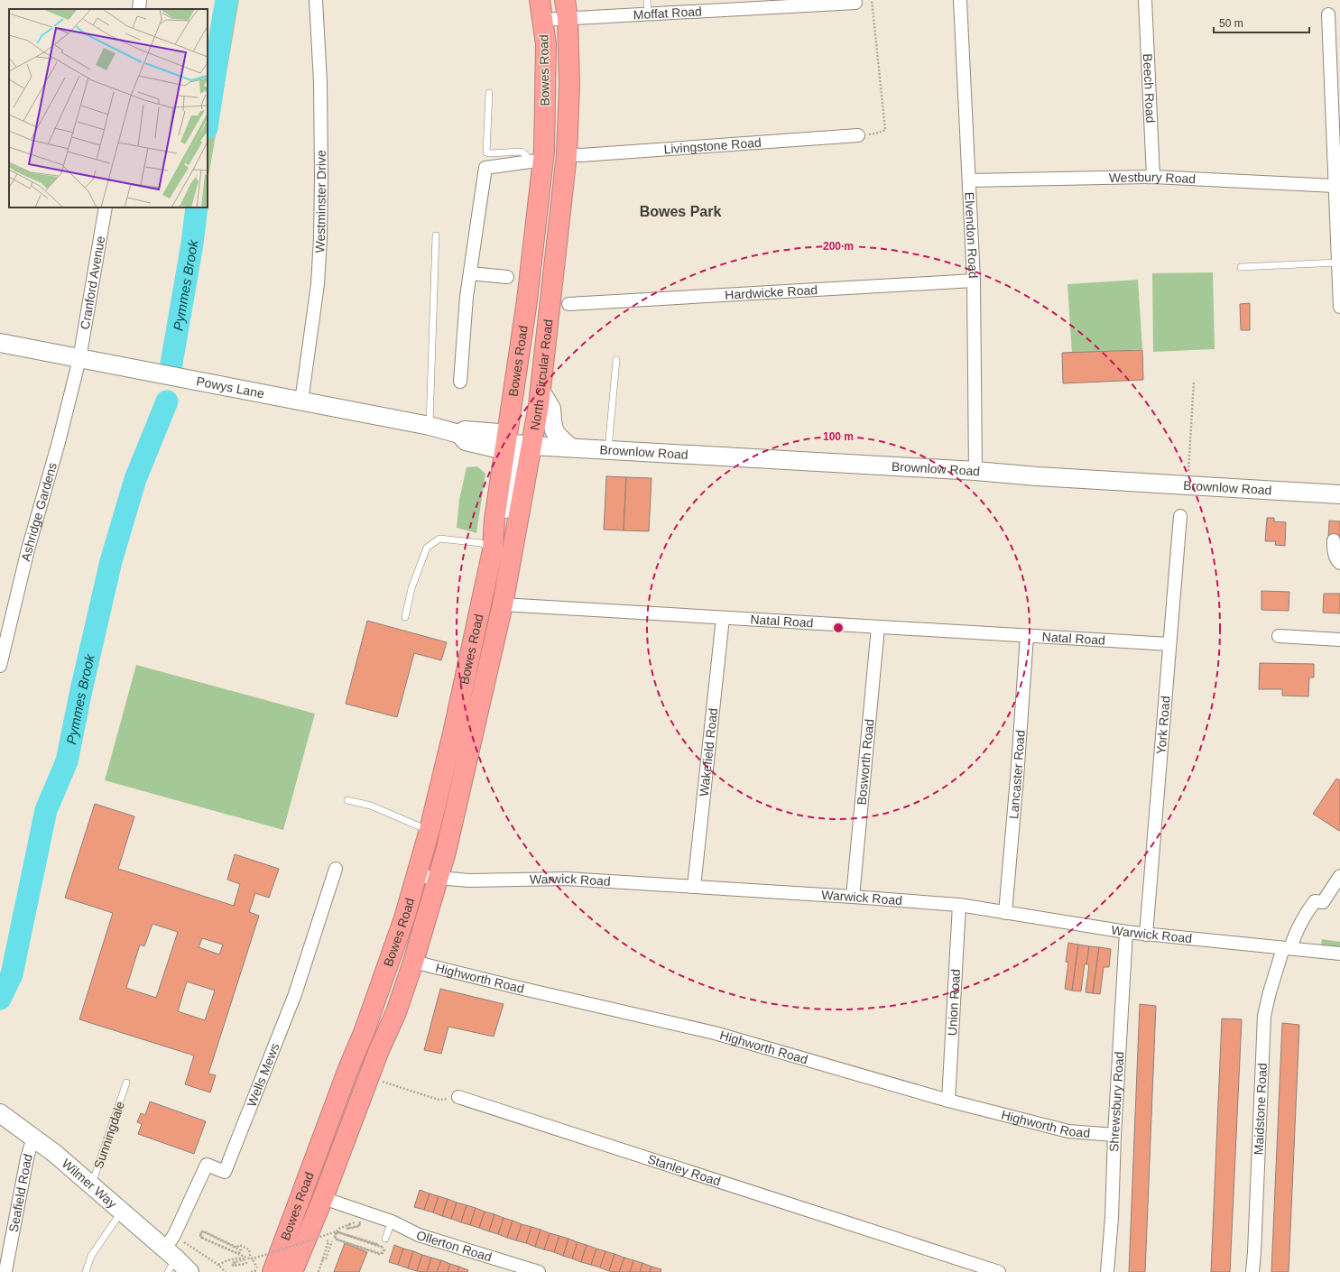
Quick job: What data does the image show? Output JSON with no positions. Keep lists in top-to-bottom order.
{
  "streets": {
    "highway": ["Bowes Road", "North Circular Road"],
    "main road": ["Powys Lane", "Brownlow Road", "Wilmer Way"],
    "street": [
      "Moffat Road",
      "Beech Road",
      "Livingstone Road",
      "Westbury Road",
      "Westminster Drive",
      "Elvendon Road",
      "Cranford Avenue",
      "Hardwicke Road",
      "Ashridge Gardens",
      "Natal Road",
      "York Road",
      "Wakefield Road",
      "Bosworth Road",
      "Lancaster Road",
      "Warwick Road",
      "Highworth Road",
      "Union Road",
      "Wells Mews",
      "Shrewsbury Road",
      "Maidstone Road",
      "Stanley Road",
      "Seafield Road",
      "Ollerton Road"
    ],
    "lane": ["Sunningdale"]
  },
  "crossings": [
    ["Moffat Road", "Bowes Road"],
    ["Bowes Road", "Livingstone Road"],
    ["Bowes Road", "Hardwicke Road"],
    ["Bowes Road", "North Circular Road"],
    ["Bowes Road", "Powys Lane"],
    ["Bowes Road", "Brownlow Road"],
    ["Bowes Road", "Natal Road"],
    ["Bowes Road", "Warwick Road"],
    ["Bowes Road", "Highworth Road"],
    ["Bowes Road", "Ollerton Road"],
    ["Beech Road", "Westbury Road"],
    ["Westbury Road", "Elvendon Road"],
    ["Westminster Drive", "Powys Lane"],
    ["Elvendon Road", "Hardwicke Road"],
    ["Elvendon Road", "Brownlow Road"],
    ["Cranford Avenue", "Powys Lane"],
    ["Cranford Avenue", "Ashridge Gardens"],
    ["Hardwicke Road", "North Circular Road"],
    ["North Circular Road", "Powys Lane"],
    ["North Circular Road", "Brownlow Road"],
    ["Powys Lane", "Brownlow Road"],
    ["Powys Lane", "Ashridge Gardens"],
    ["Natal Road", "York Road"],
    ["Natal Road", "Wakefield Road"],
    ["Natal Road", "Bosworth Road"],
    ["Natal Road", "Lancaster Road"],
    ["York Road", "Warwick Road"],
    ["Wakefield Road", "Warwick Road"],
    ["Bosworth Road", "Warwick Road"],
    ["Lancaster Road", "Warwick Road"],
    ["Warwick Road", "Union Road"],
    ["Warwick Road", "Shrewsbury Road"],
    ["Warwick Road", "Maidstone Road"],
    ["Highworth Road", "Union Road"],
    ["Highworth Road", "Shrewsbury Road"],
    ["Wells Mews", "Wilmer Way"],
    ["Sunningdale", "Wilmer Way"],
    ["Wilmer Way", "Seafield Road"]
  ],
  "districts": ["Bowes Park"],
  "water": ["Pymmes Brook"],
  "scale_bar": "50 m",
  "rings": ["200 m", "100 m"]
}
